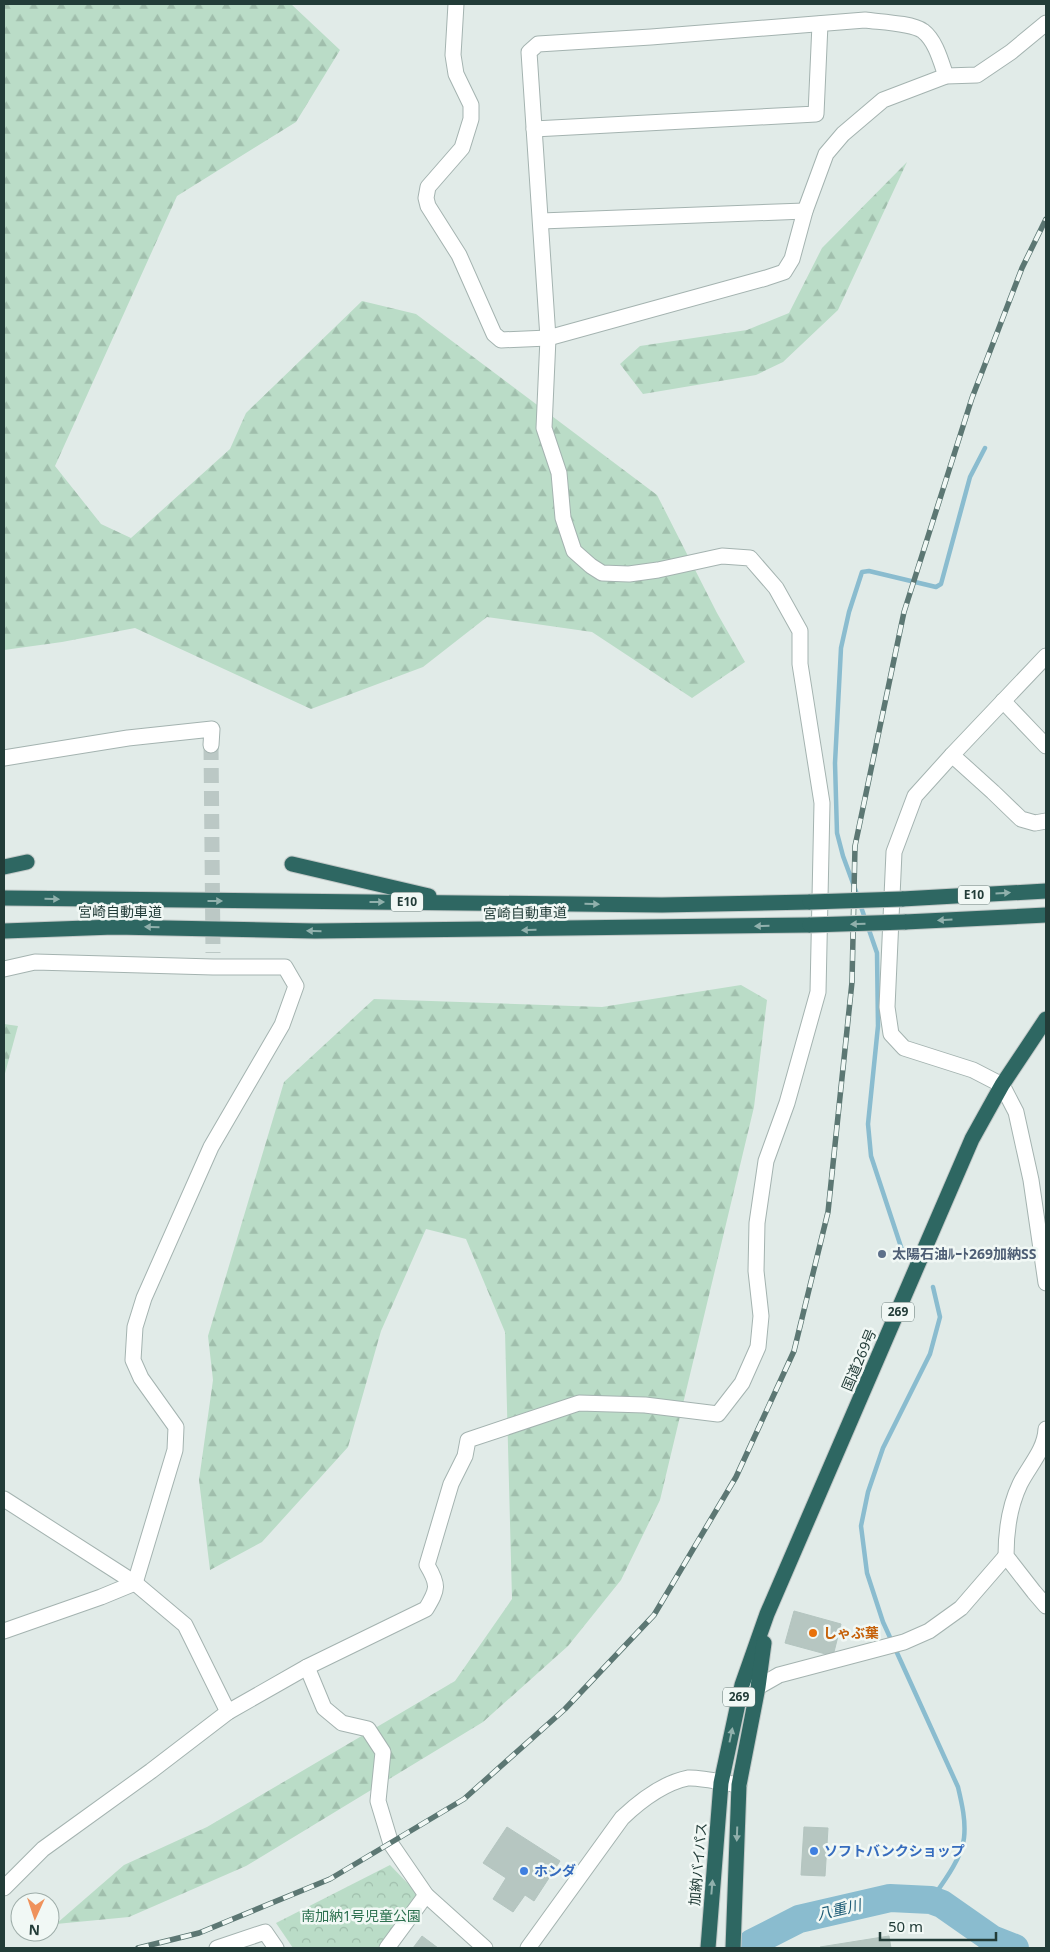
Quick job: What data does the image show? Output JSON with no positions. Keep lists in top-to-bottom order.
{
  "streets": {
    "highway": [
      "E10",
      "宮崎自動車道",
      "269",
      "国道269号",
      "加納バイパス"
    ]
  },
  "crossings": [
    ["269", "国道269号"],
    ["国道269号", "加納バイパス"]
  ],
  "water": ["八重川"],
  "parks": ["南加納1号児童公園"],
  "places": [
    "太陽石油ﾙｰﾄ269加納SS",
    "しゃぶ葉",
    "ソフトバンクショップ",
    "ホンダ"
  ],
  "scale_bar": "50 m",
  "north": "bottom"
}
